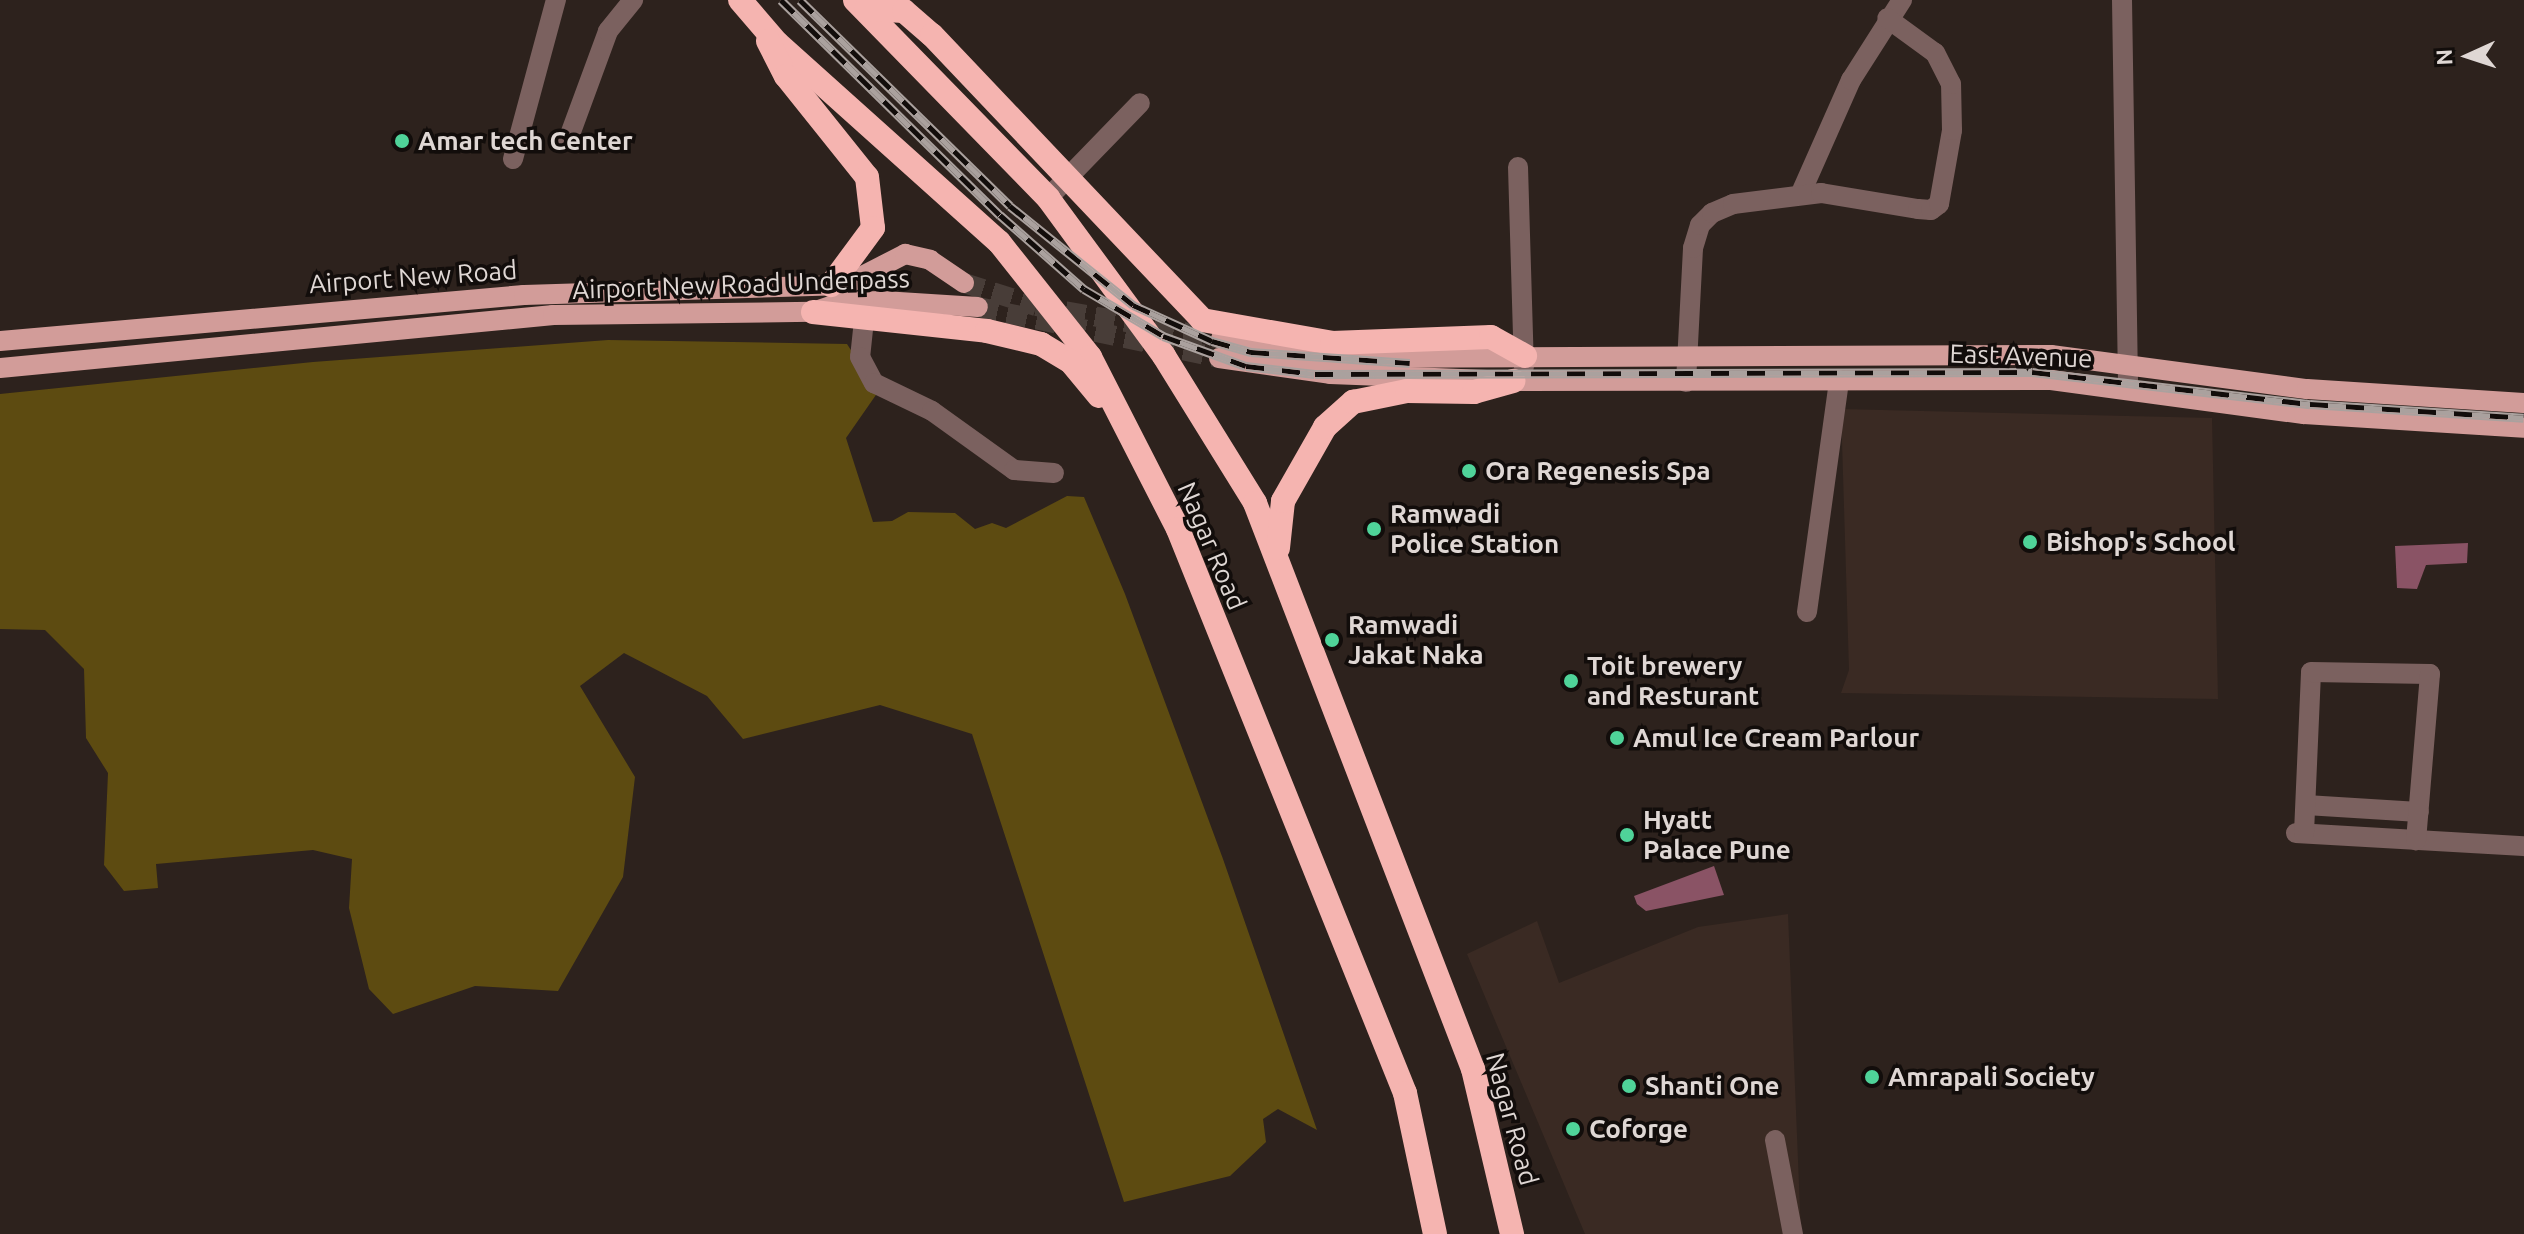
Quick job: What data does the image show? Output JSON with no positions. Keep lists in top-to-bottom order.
{
  "streets": {
    "highway": ["Nagar Road"],
    "main road": ["Airport New Road", "Airport New Road Underpass", "East Avenue"]
  },
  "crossings": [
    ["Airport New Road", "Airport New Road Underpass"]
  ],
  "places": [
    "Amar tech Center",
    "Ora Regenesis Spa",
    "Ramwadi Police Station",
    "Bishop's School",
    "Ramwadi Jakat Naka",
    "Toit brewery and Resturant",
    "Amul Ice Cream Parlour",
    "Hyatt Palace Pune",
    "Amrapali Society",
    "Shanti One",
    "Coforge"
  ],
  "north": "left"
}
